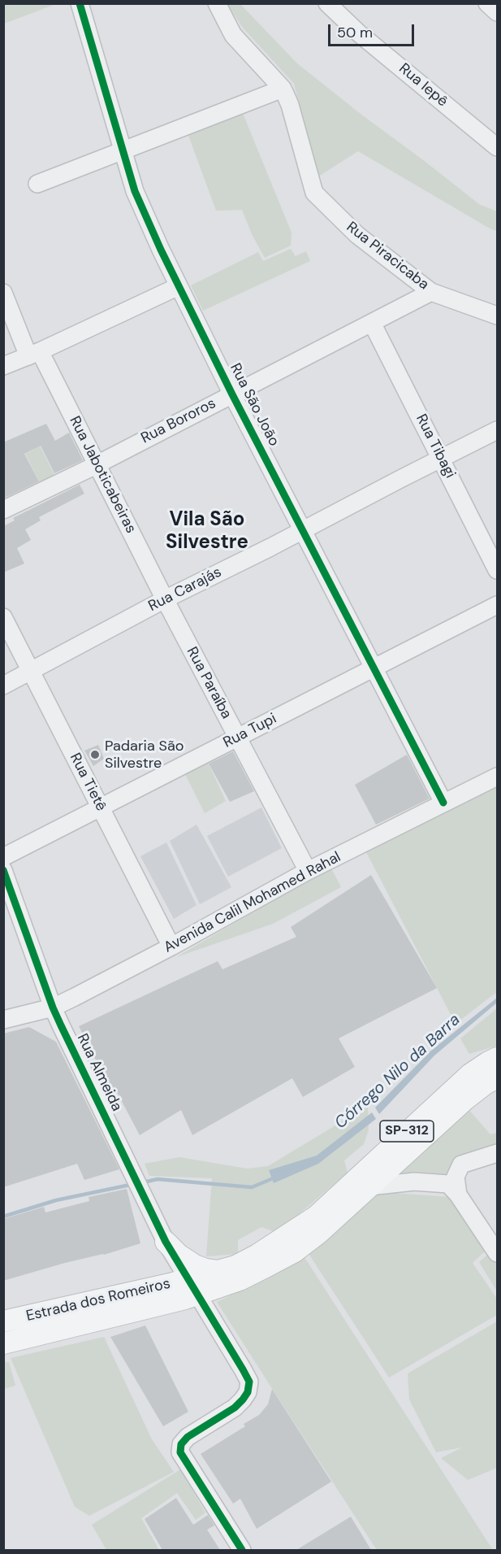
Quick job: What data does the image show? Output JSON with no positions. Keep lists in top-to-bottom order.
{
  "streets": {
    "main road": ["SP-312", "Estrada dos Romeiros"],
    "street": [
      "Rua Iepê",
      "Rua Piracicaba",
      "Rua São João",
      "Rua Bororos",
      "Rua Tibagi",
      "Rua Jaboticabeiras",
      "Rua Carajás",
      "Rua Paraíba",
      "Rua Tupi",
      "Rua Tietê",
      "Avenida Calil Mohamed Rahal",
      "Rua Almeida"
    ]
  },
  "crossings": [
    ["Rua Piracicaba", "Rua Bororos"],
    ["Rua São João", "Rua Bororos"],
    ["Rua São João", "Rua Carajás"],
    ["Rua São João", "Rua Tupi"],
    ["Rua São João", "Avenida Calil Mohamed Rahal"],
    ["Rua Bororos", "Rua Tibagi"],
    ["Rua Bororos", "Rua Jaboticabeiras"],
    ["Rua Tibagi", "Rua Carajás"],
    ["Rua Jaboticabeiras", "Rua Carajás"],
    ["Rua Jaboticabeiras", "Rua Paraíba"],
    ["Rua Carajás", "Rua Paraíba"],
    ["Rua Carajás", "Rua Tietê"],
    ["Rua Paraíba", "Rua Tupi"],
    ["Rua Paraíba", "Avenida Calil Mohamed Rahal"],
    ["Rua Tupi", "Rua Tietê"],
    ["Rua Tietê", "Avenida Calil Mohamed Rahal"],
    ["Avenida Calil Mohamed Rahal", "Rua Almeida"]
  ],
  "districts": ["Vila São Silvestre"],
  "water": ["Córrego Nilo da Barra"],
  "places": ["Padaria São Silvestre"],
  "scale_bar": "50 m"
}
